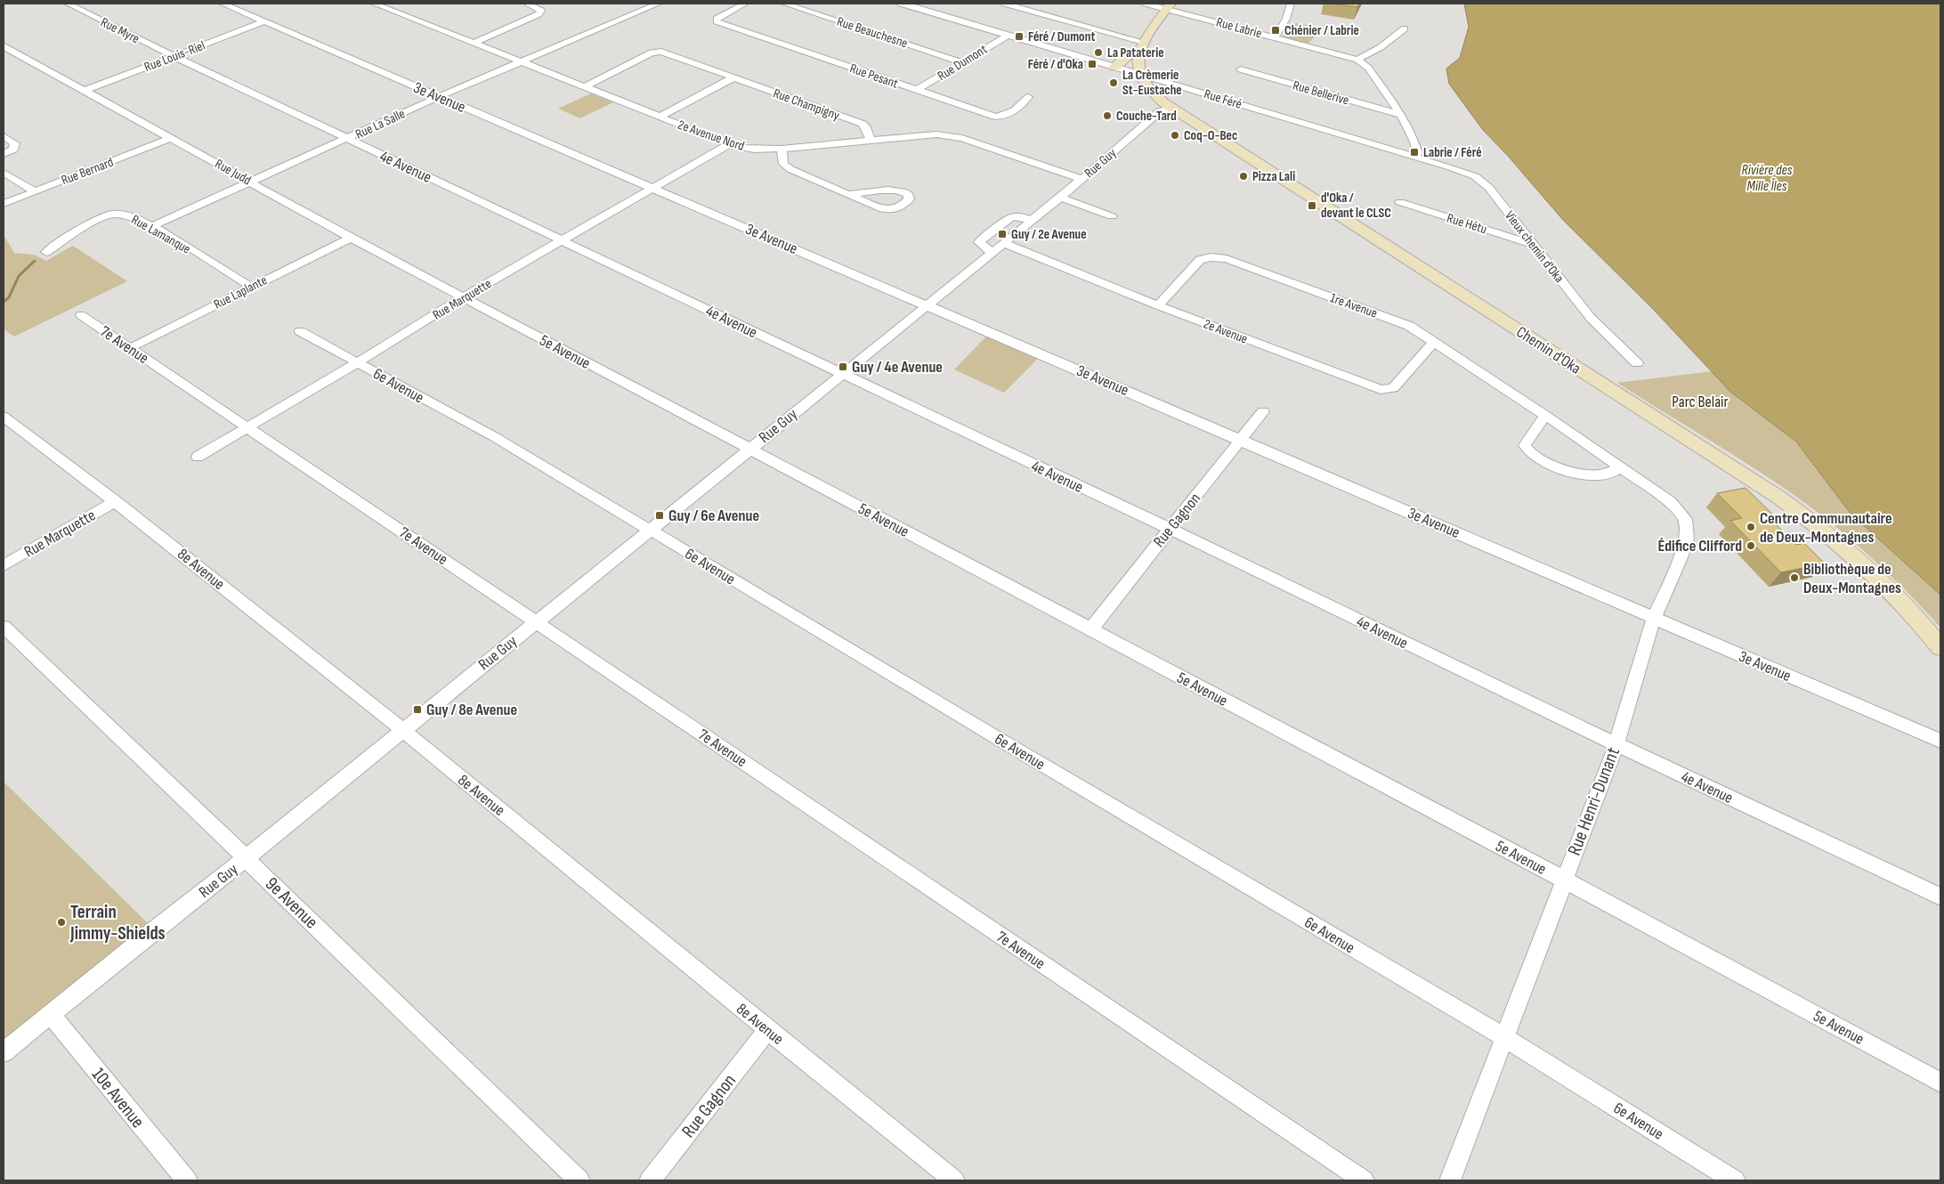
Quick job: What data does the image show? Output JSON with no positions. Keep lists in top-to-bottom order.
{
  "streets": {
    "main road": ["Chemin d'Oka"],
    "street": [
      "Rue Labrie",
      "Rue Myre",
      "Rue Beauchesne",
      "Rue Louis-Riel",
      "Rue Dumont",
      "Rue Pesant",
      "Rue Bellerive",
      "3e Avenue",
      "Rue Féré",
      "Rue Champigny",
      "Rue La Salle",
      "2e Avenue Nord",
      "Rue Guy",
      "4e Avenue",
      "Rue Bernard",
      "Rue Judd",
      "Rue Hétu",
      "Rue Lamanque",
      "Vieux chemin d'Oka",
      "Rue Laplante",
      "Rue Marquette",
      "1re Avenue",
      "2e Avenue",
      "7e Avenue",
      "5e Avenue",
      "6e Avenue",
      "Rue Gagnon",
      "8e Avenue",
      "Rue Henri-Dunant",
      "9e Avenue",
      "10e Avenue"
    ]
  },
  "crossings": [
    ["Rue Labrie", "Rue Bellerive"],
    ["Rue Labrie", "Rue Féré"],
    ["Rue Labrie", "Vieux chemin d'Oka"],
    ["Rue Myre", "Rue Louis-Riel"],
    ["Rue Myre", "4e Avenue"],
    ["Rue Beauchesne", "Rue Dumont"],
    ["Rue Louis-Riel", "3e Avenue"],
    ["Rue Louis-Riel", "4e Avenue"],
    ["Rue Louis-Riel", "Rue Judd"],
    ["Rue Dumont", "Rue Pesant"],
    ["Rue Dumont", "Rue Féré"],
    ["3e Avenue", "Rue La Salle"],
    ["3e Avenue", "Rue Guy"],
    ["3e Avenue", "Rue Marquette"],
    ["3e Avenue", "Rue Gagnon"],
    ["3e Avenue", "Rue Henri-Dunant"],
    ["Rue Féré", "Vieux chemin d'Oka"],
    ["Rue Féré", "Chemin d'Oka"],
    ["Rue Champigny", "2e Avenue Nord"],
    ["Rue La Salle", "2e Avenue Nord"],
    ["Rue La Salle", "4e Avenue"],
    ["Rue La Salle", "Rue Judd"],
    ["Rue La Salle", "Rue Lamanque"],
    ["2e Avenue Nord", "Rue Guy"],
    ["2e Avenue Nord", "Rue Marquette"],
    ["Rue Guy", "4e Avenue"],
    ["Rue Guy", "2e Avenue"],
    ["Rue Guy", "7e Avenue"],
    ["Rue Guy", "Chemin d'Oka"],
    ["Rue Guy", "5e Avenue"],
    ["Rue Guy", "6e Avenue"],
    ["Rue Guy", "8e Avenue"],
    ["Rue Guy", "9e Avenue"],
    ["Rue Guy", "10e Avenue"],
    ["4e Avenue", "Rue Marquette"],
    ["4e Avenue", "Rue Gagnon"],
    ["4e Avenue", "Rue Henri-Dunant"],
    ["Rue Bernard", "Rue Judd"],
    ["Rue Judd", "Rue Laplante"],
    ["Rue Judd", "Rue Marquette"],
    ["Rue Judd", "5e Avenue"],
    ["Rue Hétu", "Vieux chemin d'Oka"],
    ["Rue Lamanque", "Rue Laplante"],
    ["Rue Laplante", "7e Avenue"],
    ["Rue Marquette", "7e Avenue"],
    ["Rue Marquette", "5e Avenue"],
    ["Rue Marquette", "6e Avenue"],
    ["Rue Marquette", "8e Avenue"],
    ["1re Avenue", "2e Avenue"],
    ["1re Avenue", "Rue Henri-Dunant"],
    ["5e Avenue", "Rue Gagnon"],
    ["5e Avenue", "Rue Henri-Dunant"],
    ["6e Avenue", "Rue Henri-Dunant"],
    ["Rue Gagnon", "8e Avenue"]
  ],
  "water": ["Rivière des Mille Îles"],
  "parks": ["Parc Belair"],
  "places": {
    "transit": [
      "Chénier / Labrie",
      "Féré / Dumont",
      "Féré / d'Oka",
      "Labrie / Féré",
      "d'Oka / devant le CLSC",
      "Guy / 2e Avenue",
      "Guy / 4e Avenue",
      "Guy / 6e Avenue",
      "Guy / 8e Avenue"
    ],
    "other": [
      "La Pataterie",
      "La Crèmerie St-Eustache",
      "Couche-Tard",
      "Coq-O-Bec",
      "Pizza Lali",
      "Centre Communautaire de Deux-Montagnes",
      "Édifice Clifford",
      "Bibliothèque de Deux-Montagnes",
      "Terrain Jimmy-Shields"
    ]
  }
}
